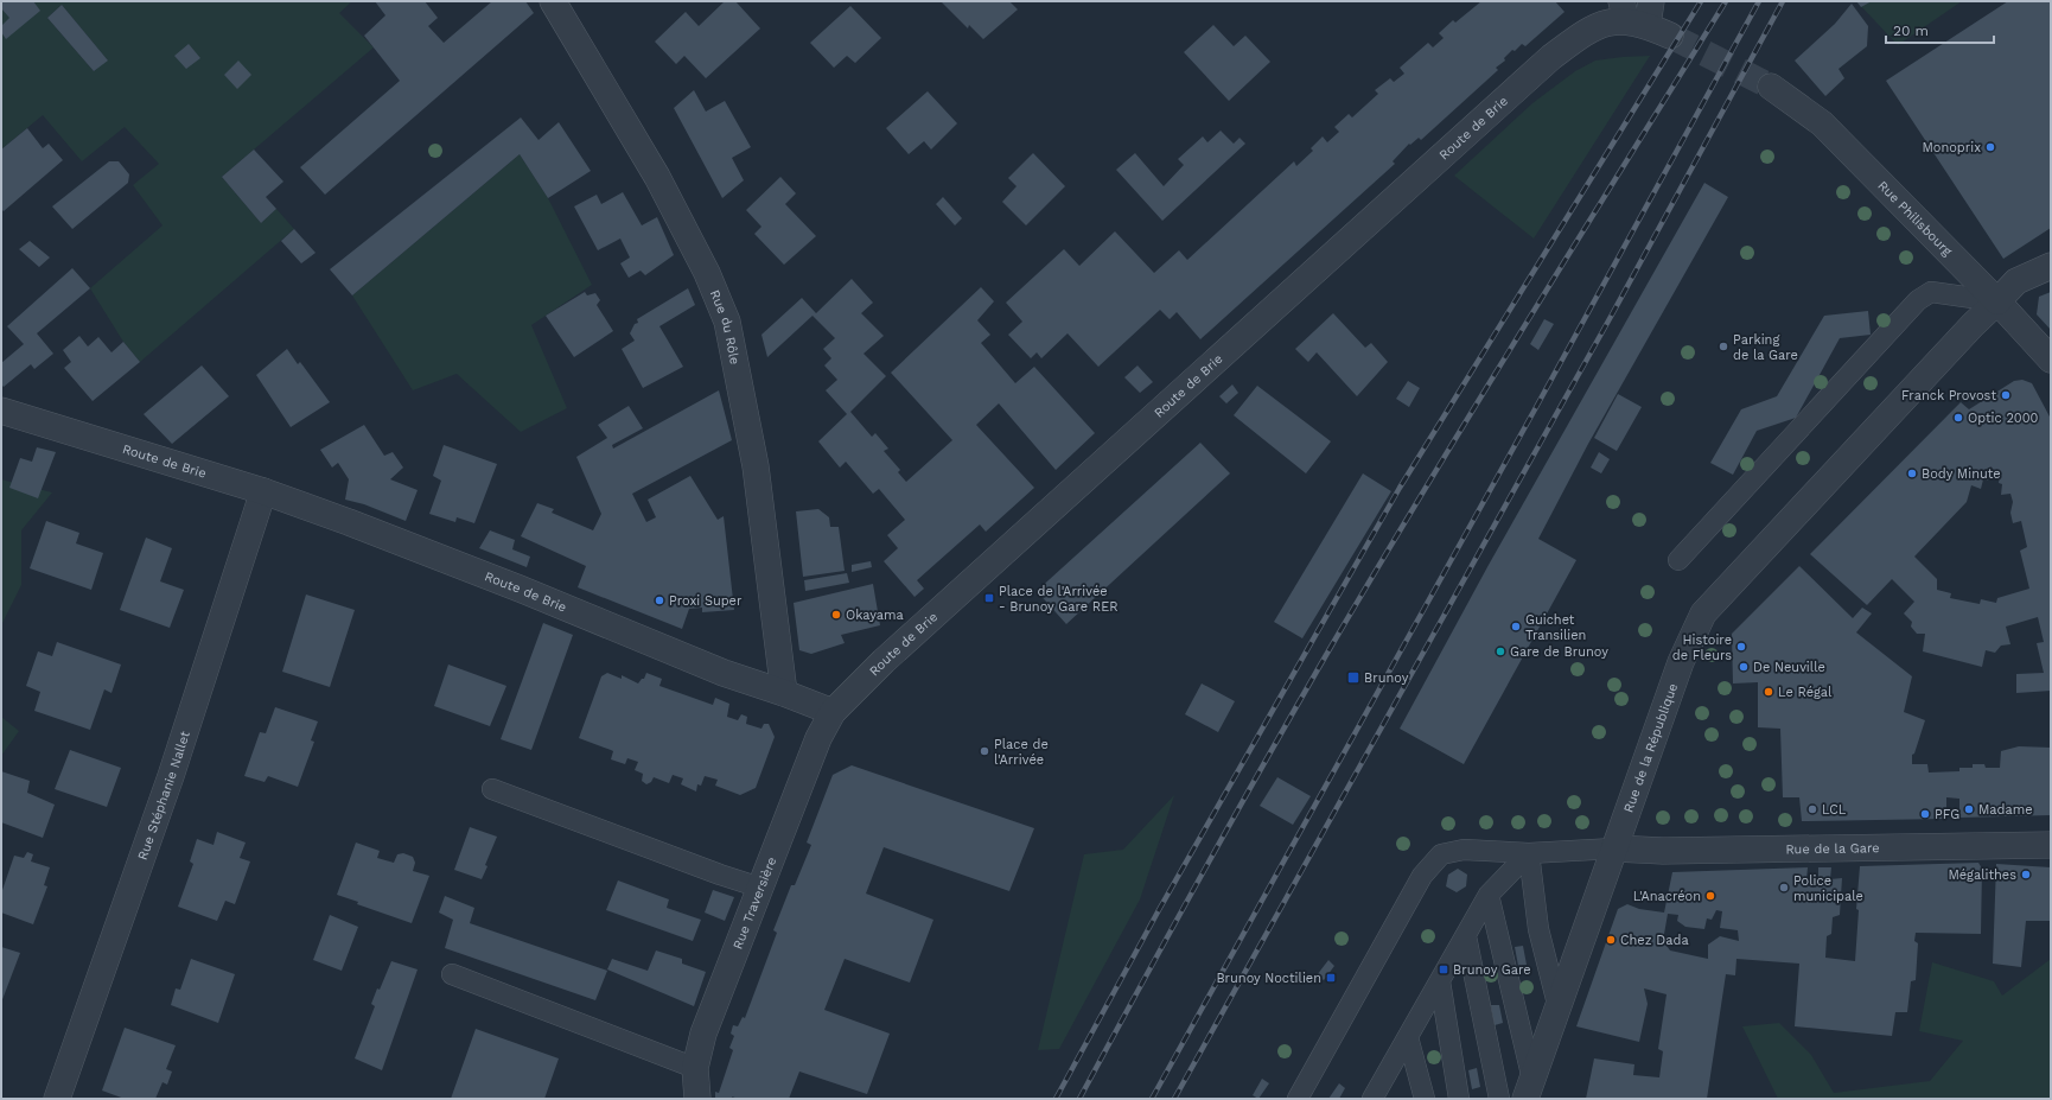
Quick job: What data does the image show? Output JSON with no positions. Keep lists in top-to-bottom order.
{
  "streets": {
    "street": [
      "Route de Brie",
      "Rue Philisbourg",
      "Rue du Rôle",
      "Rue de la République",
      "Rue Stéphanie Nallet",
      "Rue de la Gare",
      "Rue Traversière"
    ]
  },
  "crossings": [
    ["Route de Brie", "Rue du Rôle"],
    ["Route de Brie", "Rue Stéphanie Nallet"],
    ["Route de Brie", "Rue Traversière"],
    ["Rue Philisbourg", "Rue de la République"],
    ["Rue de la République", "Rue de la Gare"]
  ],
  "places": {
    "other": [
      "Monoprix",
      "Parking de la Gare",
      "Franck Provost",
      "Optic 2000",
      "Body Minute",
      "Proxi Super",
      "Okayama",
      "Guichet Transilien",
      "Histoire de Fleurs",
      "Gare de Brunoy",
      "De Neuville",
      "Le Régal",
      "Place de l'Arrivée",
      "LCL",
      "Madame",
      "PFG",
      "Mégalithes",
      "Police municipale",
      "L'Anacréon",
      "Chez Dada"
    ],
    "transit": [
      "Place de l'Arrivée - Brunoy Gare RER",
      "Brunoy",
      "Brunoy Gare",
      "Brunoy Noctilien"
    ]
  },
  "scale_bar": "20 m"
}
